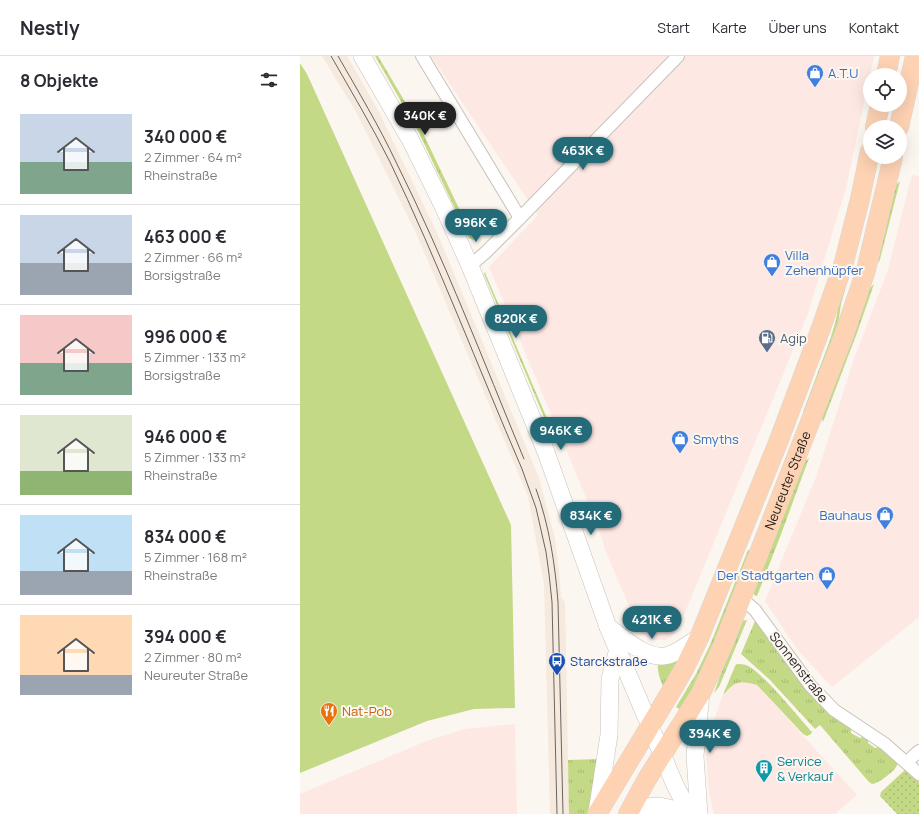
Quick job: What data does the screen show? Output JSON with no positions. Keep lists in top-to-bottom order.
{
  "streets": {
    "main road": ["Neureuter Straße"],
    "street": ["Sonnenstraße"]
  },
  "crossings": [
    ["Neureuter Straße", "Sonnenstraße"]
  ],
  "places": {
    "shop": [
      "A.T.U",
      "Villa Zehenhüpfer",
      "Smyths",
      "Bauhaus",
      "Der Stadtgarten"
    ],
    "fuel station": ["Agip"],
    "bus stop": ["Starckstraße"],
    "restaurant": ["Nat-Pob"],
    "building": ["Service & Verkauf"]
  },
  "page": {
    "header": "Nestly",
    "nav": [
      "Start",
      "Karte",
      "Über uns",
      "Kontakt"
    ],
    "heading": "8 Objekte",
    "price": [
      "340K €",
      "463K €",
      "996K €",
      "820K €",
      "946K €",
      "834K €",
      "421K €",
      "394K €"
    ],
    "list": [
      {
        "name": "340 000 €",
        "note": "2 Zimmer · 64 m² · Rheinstraße"
      },
      {
        "name": "463 000 €",
        "note": "2 Zimmer · 66 m² · Borsigstraße"
      },
      {
        "name": "996 000 €",
        "note": "5 Zimmer · 133 m² · Borsigstraße"
      },
      {
        "name": "946 000 €",
        "note": "5 Zimmer · 133 m² · Rheinstraße"
      },
      {
        "name": "834 000 €",
        "note": "5 Zimmer · 168 m² · Rheinstraße"
      },
      {
        "name": "394 000 €",
        "note": "2 Zimmer · 80 m² · Neureuter Straße"
      }
    ]
  }
}
